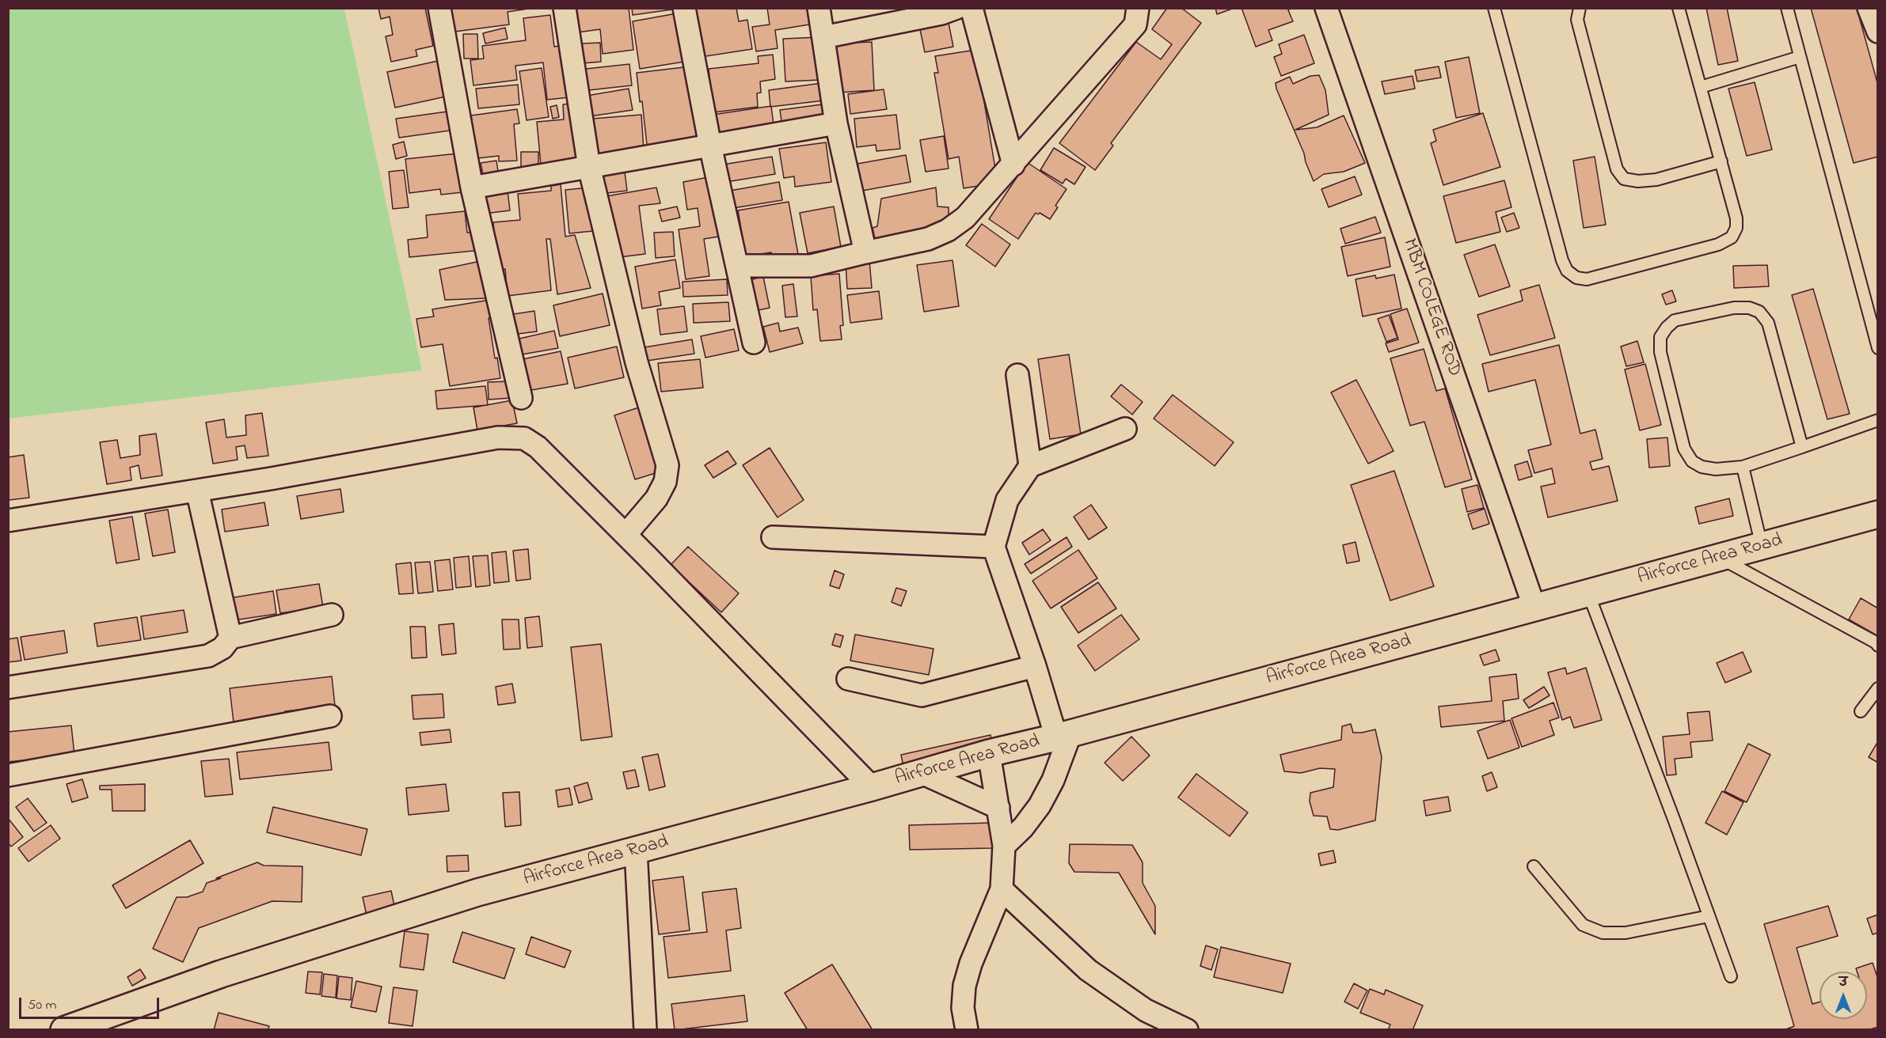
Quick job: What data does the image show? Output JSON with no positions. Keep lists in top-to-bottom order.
{
  "streets": {
    "street": ["MBM COLEGE ROD", "Airforce Area Road"]
  },
  "crossings": [
    ["MBM COLEGE ROD", "Airforce Area Road"]
  ],
  "scale_bar": "50 m",
  "north": "top"
}
